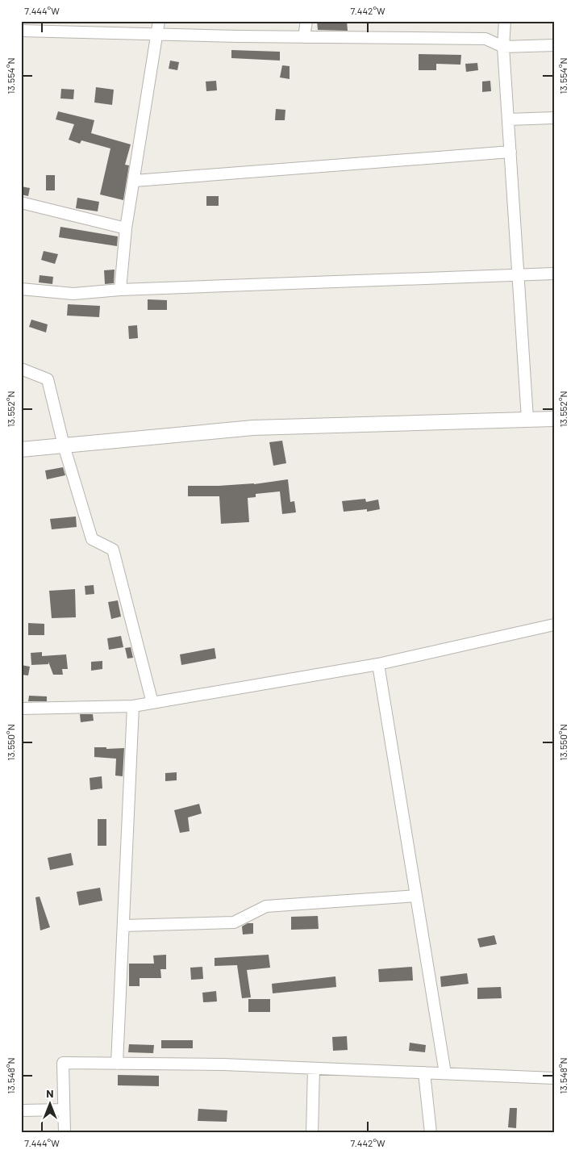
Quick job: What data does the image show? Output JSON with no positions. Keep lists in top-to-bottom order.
{
  "north": "top",
  "coordinates": [
    "7.444°W",
    "7.442°W",
    "13.554°N",
    "13.552°N",
    "13.550°N",
    "13.548°N"
  ]
}
